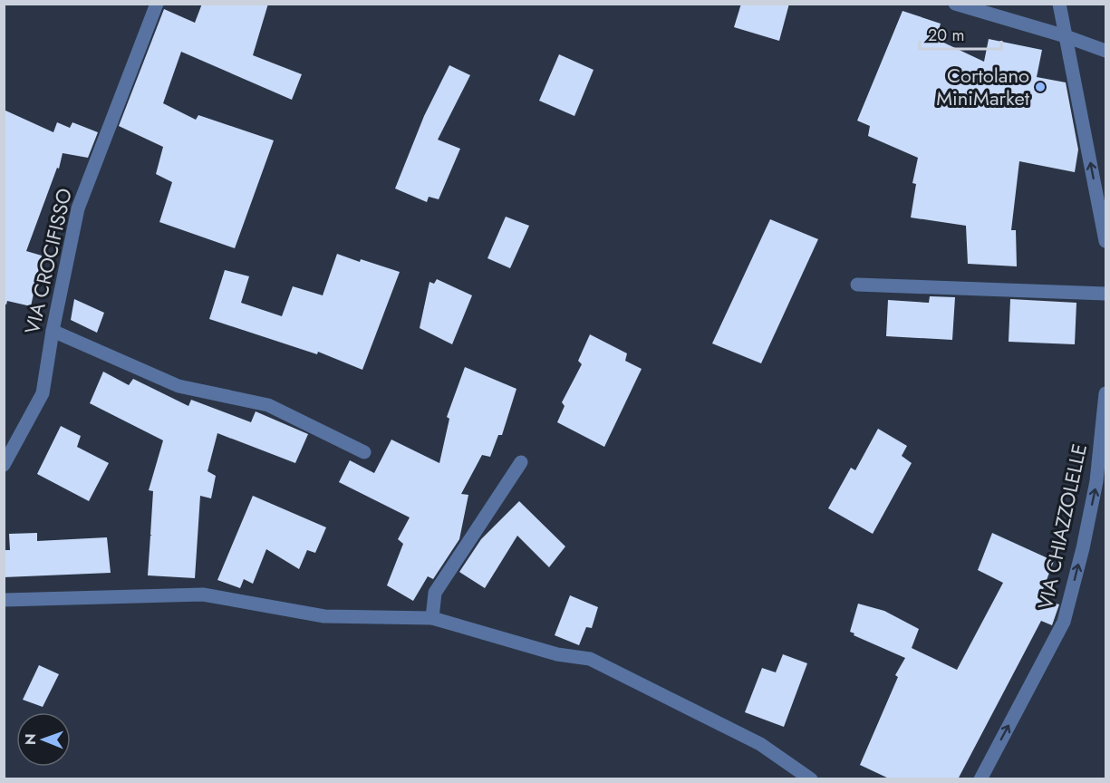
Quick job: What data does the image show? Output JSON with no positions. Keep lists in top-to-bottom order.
{
  "streets": {
    "street": ["VIA CROCIFISSO", "VIA CHIAZZOLELLE"]
  },
  "one_way": ["VIA CHIAZZOLELLE"],
  "places": ["Cortolano MiniMarket"],
  "scale_bar": "20 m",
  "north": "left"
}
